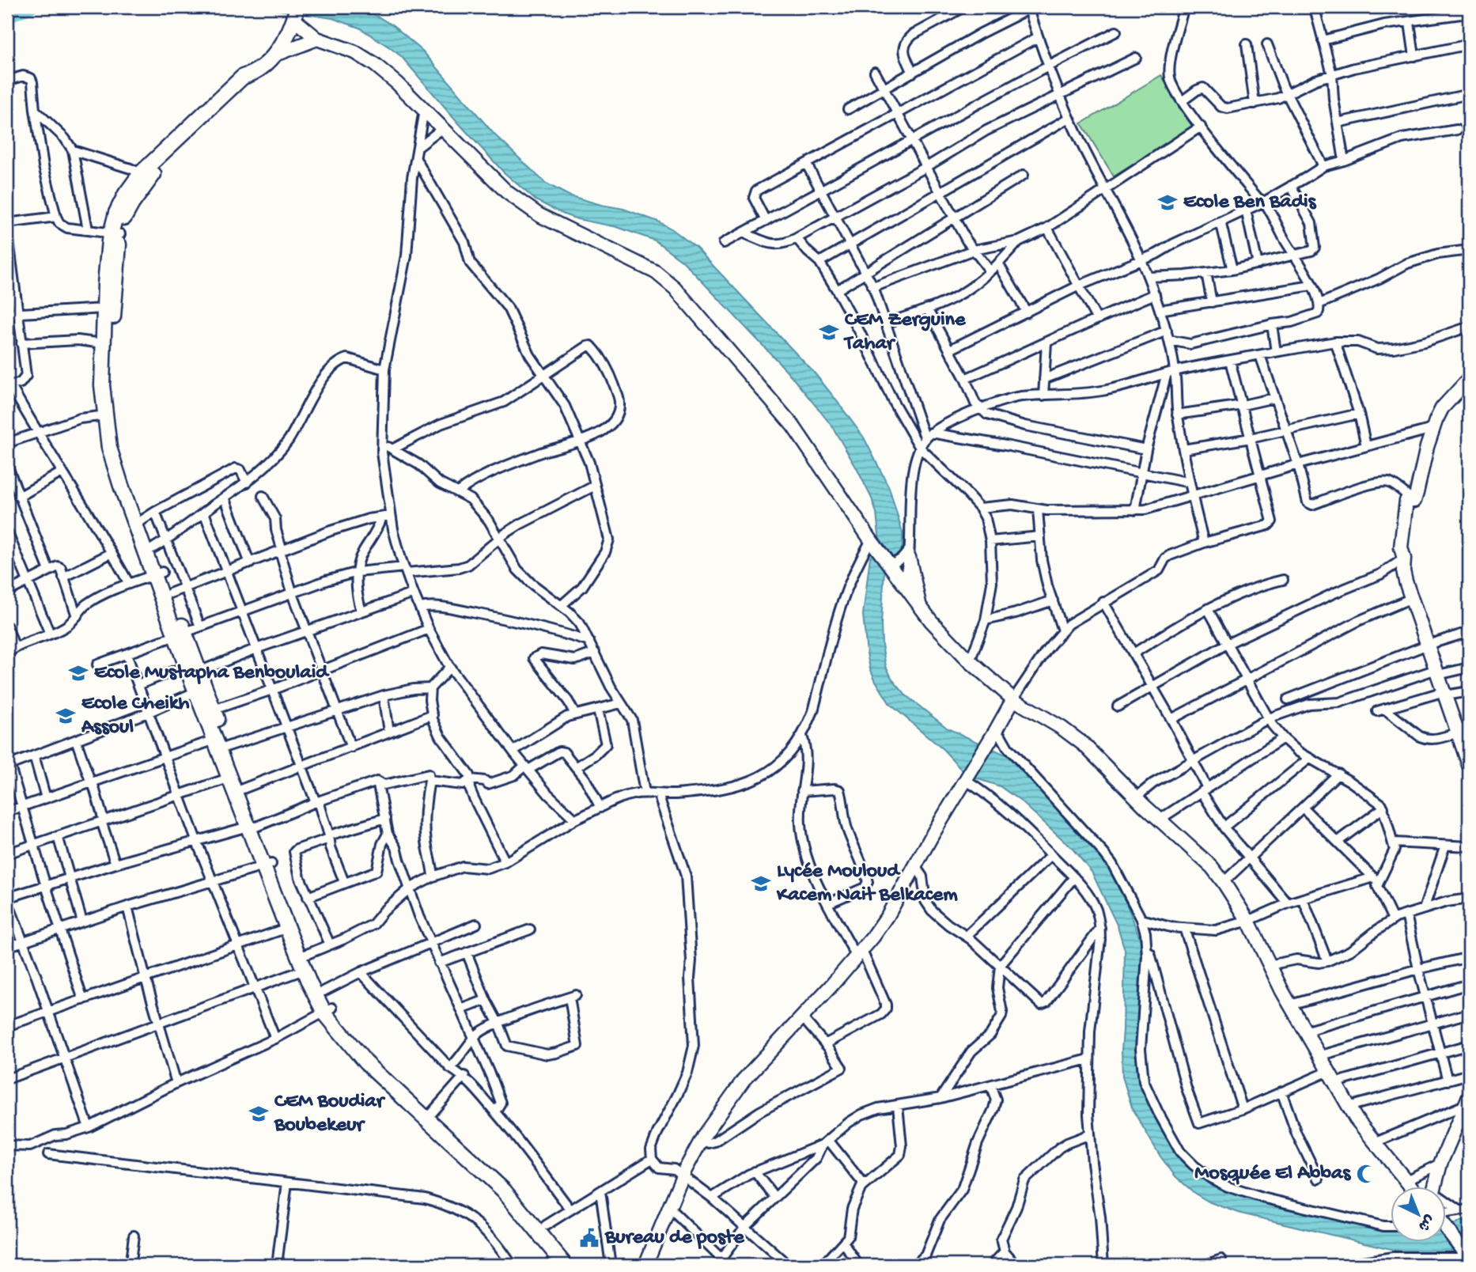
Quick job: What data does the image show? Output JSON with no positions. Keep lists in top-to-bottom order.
{
  "places": {
    "school or university": [
      "Ecole Ben Badis",
      "CEM Zerguine Tahar",
      "Ecole Mustapha Benboulaid",
      "Ecole Cheikh Assoul",
      "Lycée Mouloud Kacem Nait Belkacem",
      "CEM Boudiar Boubekeur"
    ],
    "mosque": ["Mosquée El Abbas"],
    "public building": ["Bureau de poste"]
  },
  "north": "bottom right"
}
